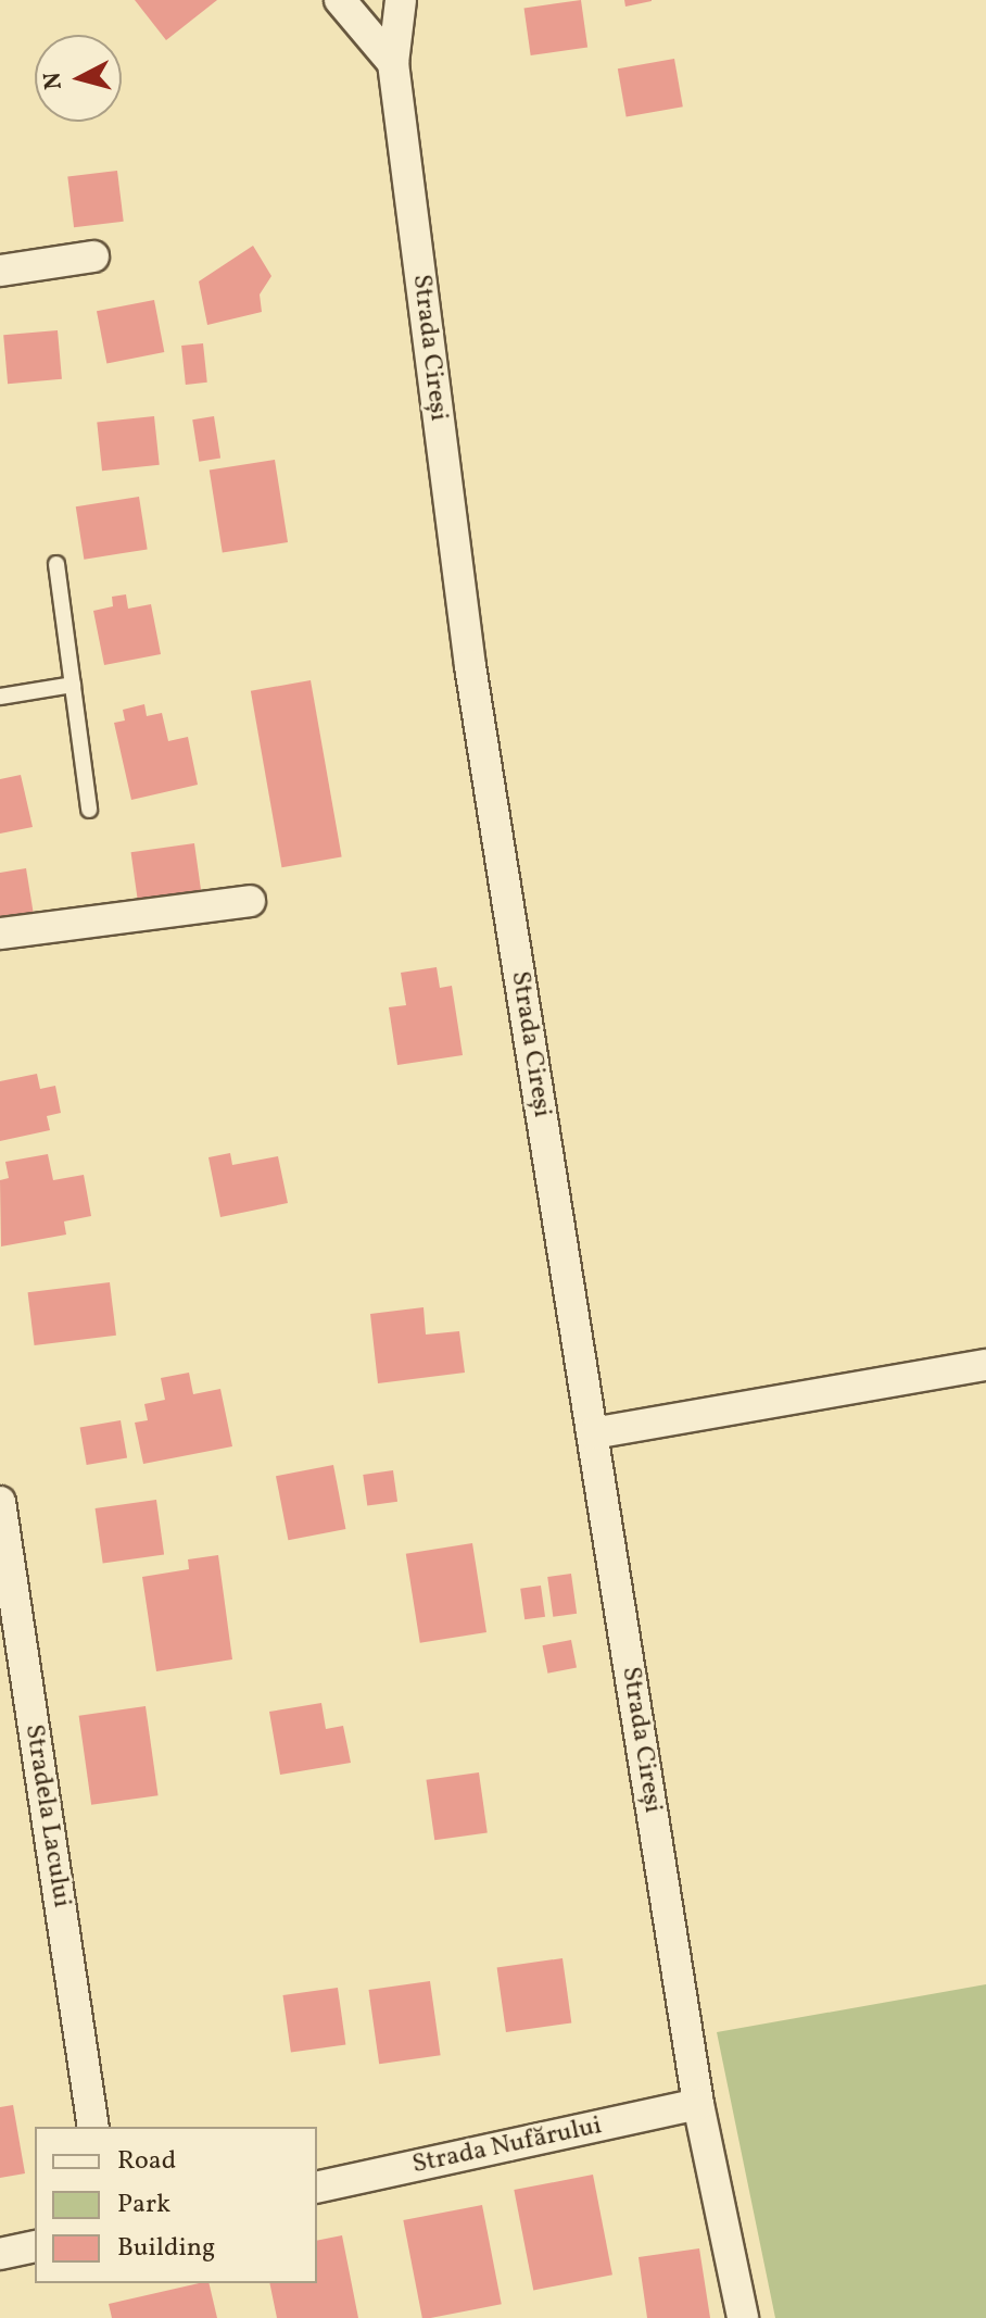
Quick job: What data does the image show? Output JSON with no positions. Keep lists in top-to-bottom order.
{
  "streets": {
    "street": ["Strada Cireși", "Stradela Lacului", "Strada Nufărului"]
  },
  "crossings": [
    ["Strada Cireși", "Strada Nufărului"]
  ],
  "legend": ["Road", "Park", "Building"],
  "north": "left"
}
